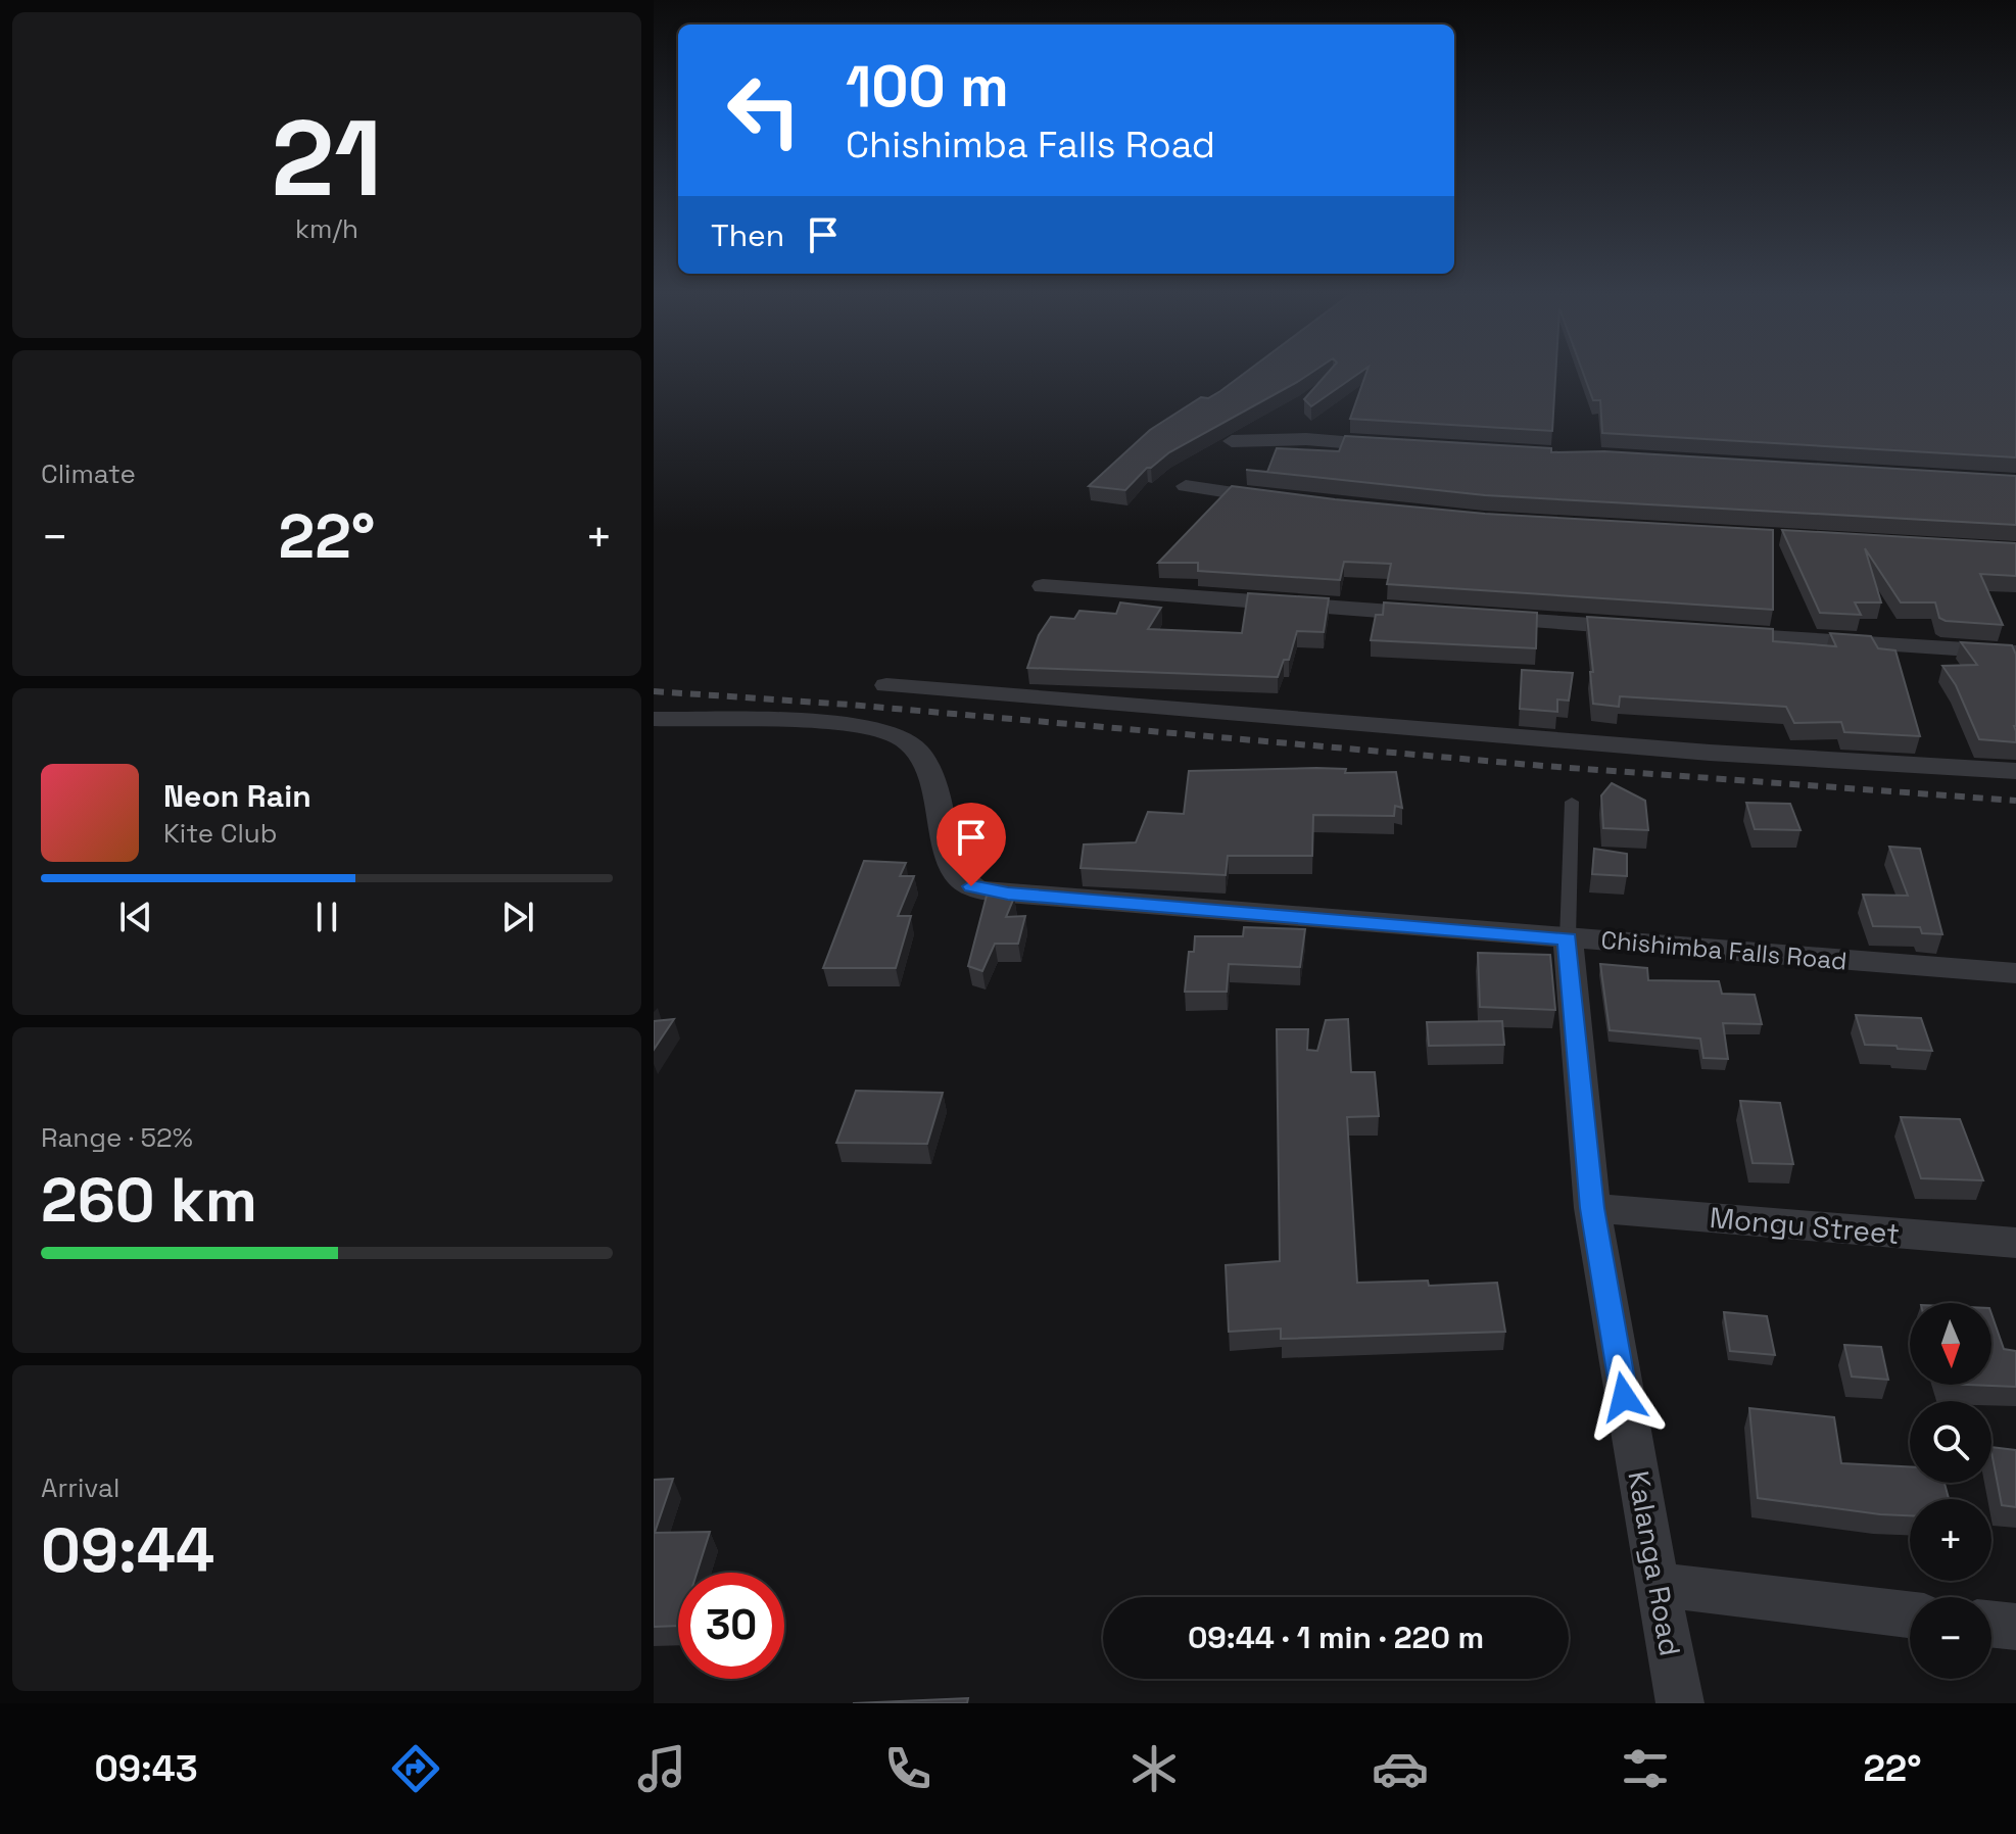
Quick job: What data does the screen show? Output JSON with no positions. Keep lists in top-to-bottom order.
{
  "streets": {
    "street": ["Chishimba Falls Road", "Mongu Street", "Kalanga Road"]
  },
  "crossings": [
    ["Chishimba Falls Road", "Kalanga Road"],
    ["Mongu Street", "Kalanga Road"]
  ],
  "north": "bottom",
  "page": {
    "tile": [
      ["21", "km/h"],
      "Climate",
      ["Range · 52%", "260 km"],
      ["Arrival", "09:44"]
    ],
    "turn": ["100 m", "Chishimba Falls Road"],
    "then": "Then",
    "heat": ["−", "22°", "+"],
    "song": ["Neon Rain", "Kite Club"],
    "map_buttons": ["+", "−"],
    "limit": "30",
    "trip": "09:44 · 1 min · 220 m",
    "tabs": ["09:43", "22°"]
  }
}
